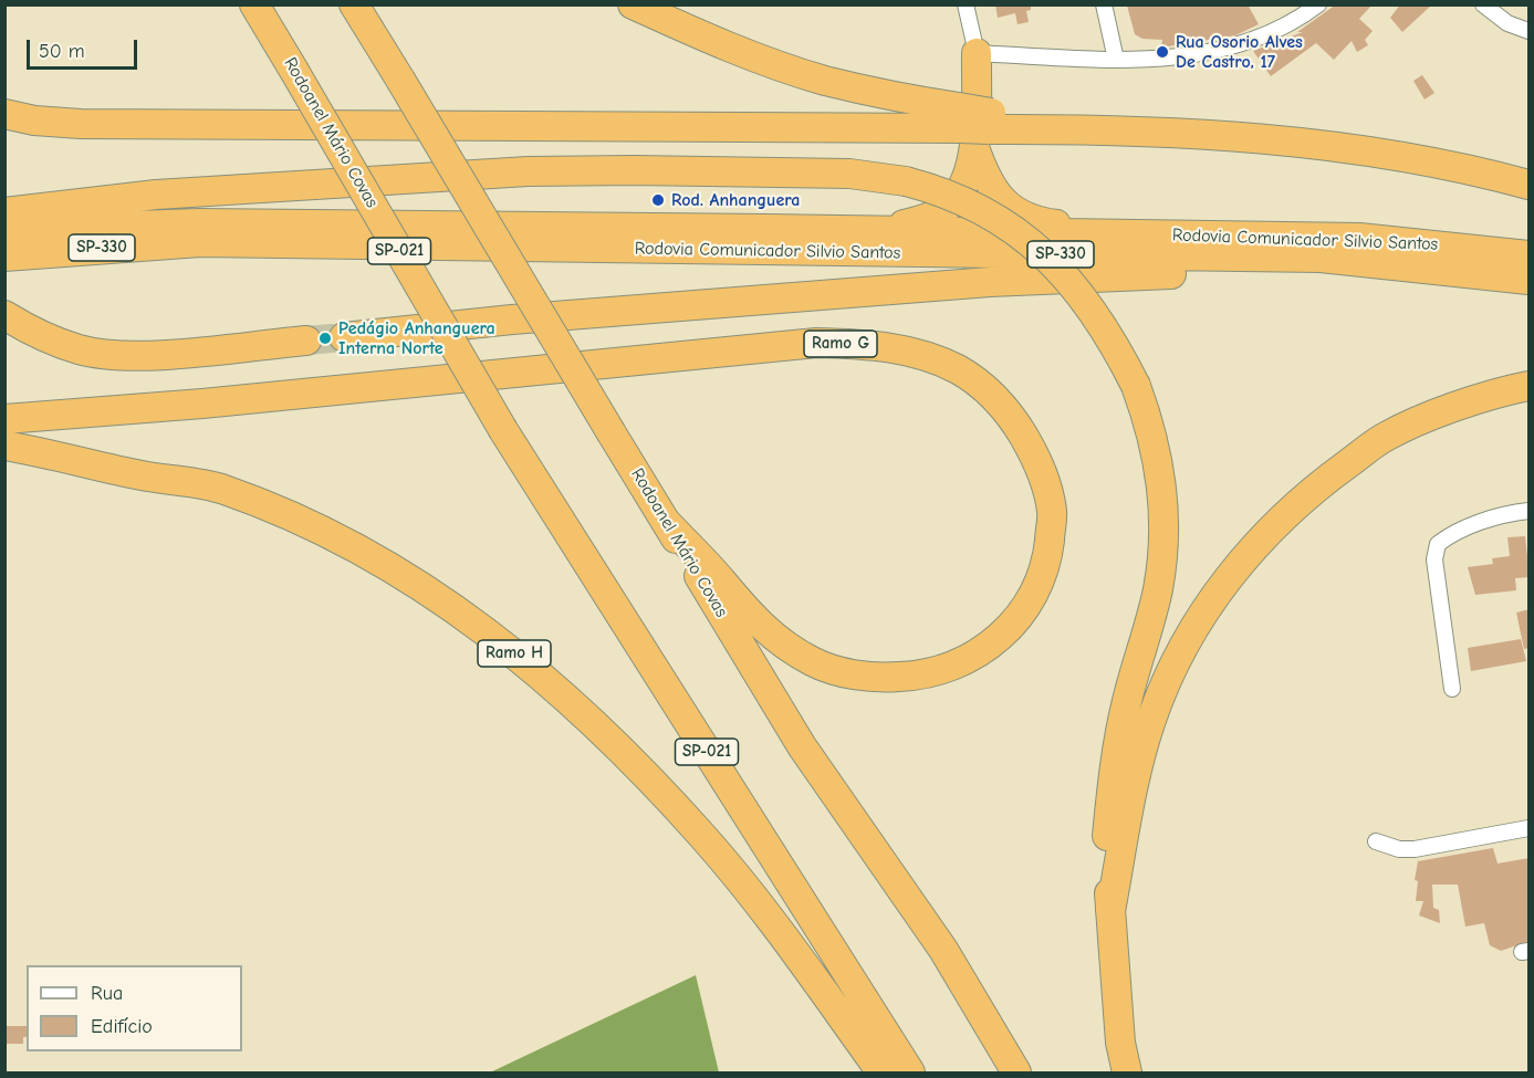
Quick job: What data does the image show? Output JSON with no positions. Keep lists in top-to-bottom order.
{
  "streets": {
    "highway": [
      "Rodoanel Mário Covas",
      "Rodovia Comunicador Silvio Santos",
      "SP-330",
      "SP-021",
      "Ramo G",
      "Ramo H"
    ]
  },
  "crossings": [
    ["Rodoanel Mário Covas", "Ramo G"]
  ],
  "places": ["Rua Osorio Alves De Castro, 17", "Rod. Anhanguera", "Pedágio Anhanguera Interna Norte"],
  "legend": ["Rua", "Edifício"],
  "scale_bar": "50 m"
}
